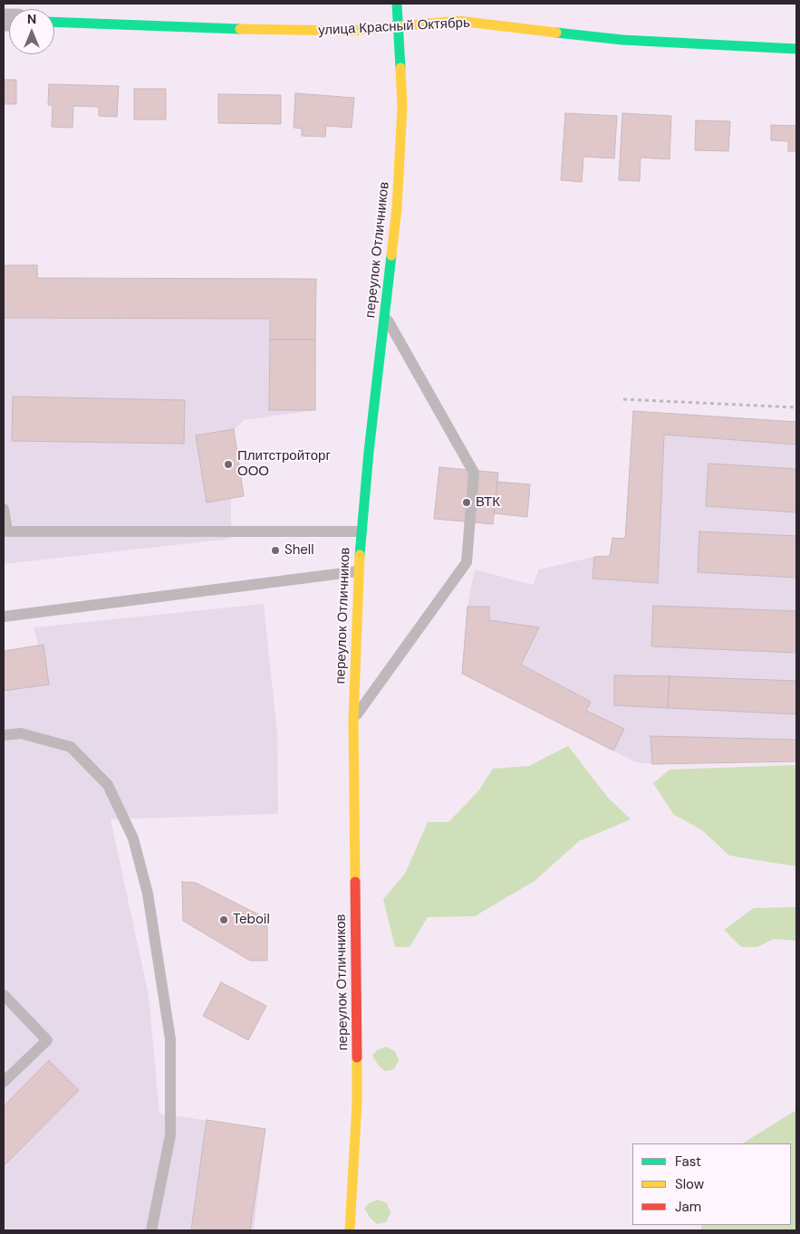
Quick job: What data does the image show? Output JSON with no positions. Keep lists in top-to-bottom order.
{
  "streets": {
    "main road": ["улица Красный Октябрь", "переулок Отличников"]
  },
  "crossings": [
    ["улица Красный Октябрь", "переулок Отличников"]
  ],
  "places": [
    "Плитстройторг ООО",
    "ВТК",
    "Shell",
    "Teboil"
  ],
  "legend": ["Fast", "Slow", "Jam"],
  "north": "top"
}
